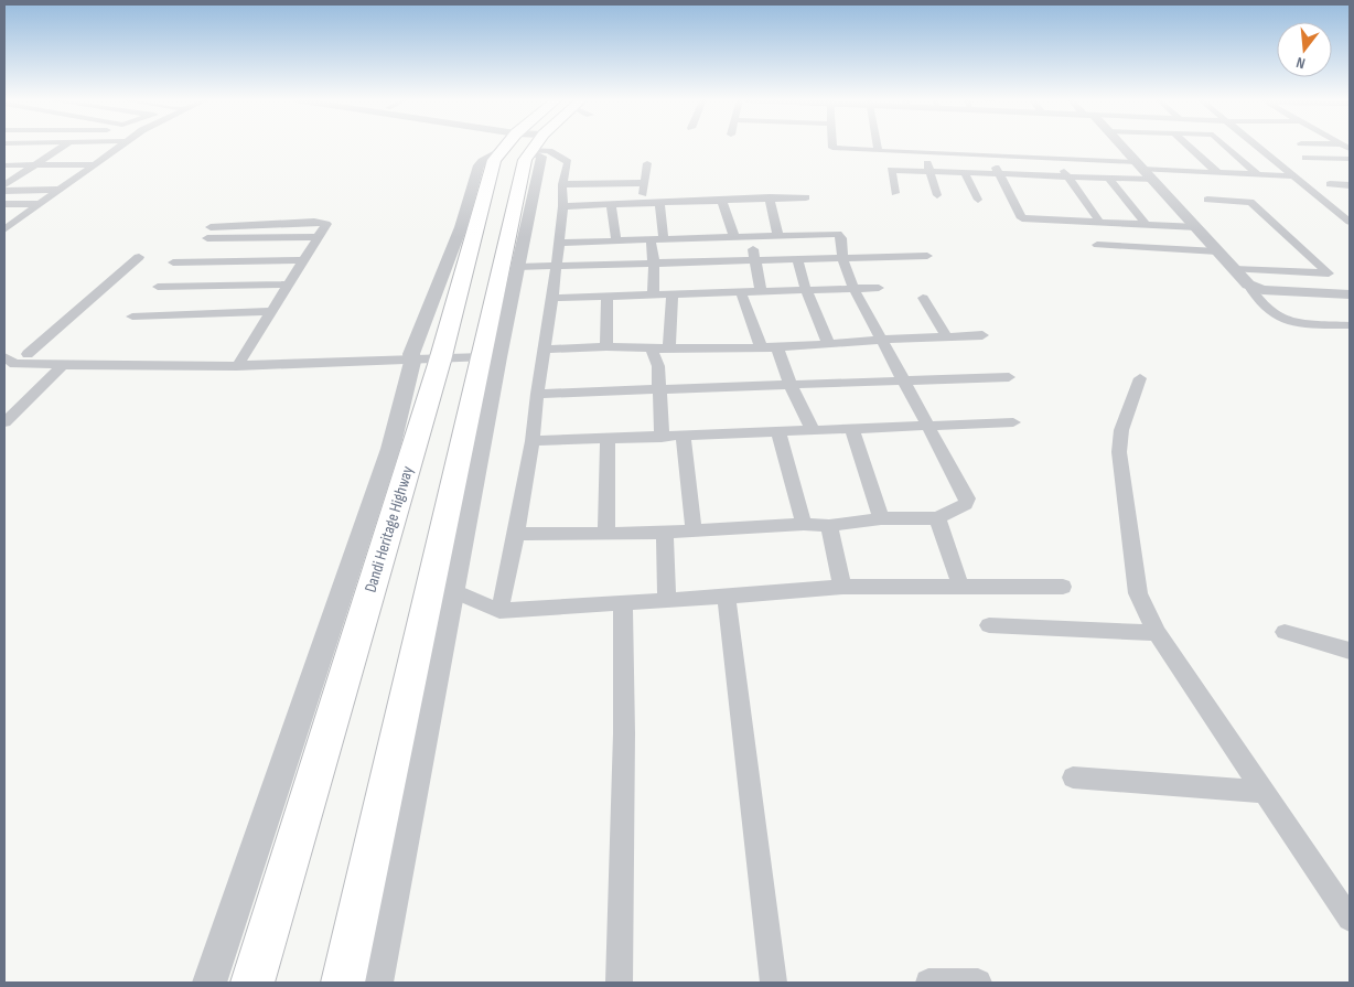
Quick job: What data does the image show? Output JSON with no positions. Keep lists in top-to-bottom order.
{
  "streets": {
    "highway": ["Dandi Heritage Highway"]
  },
  "north": "bottom"
}
